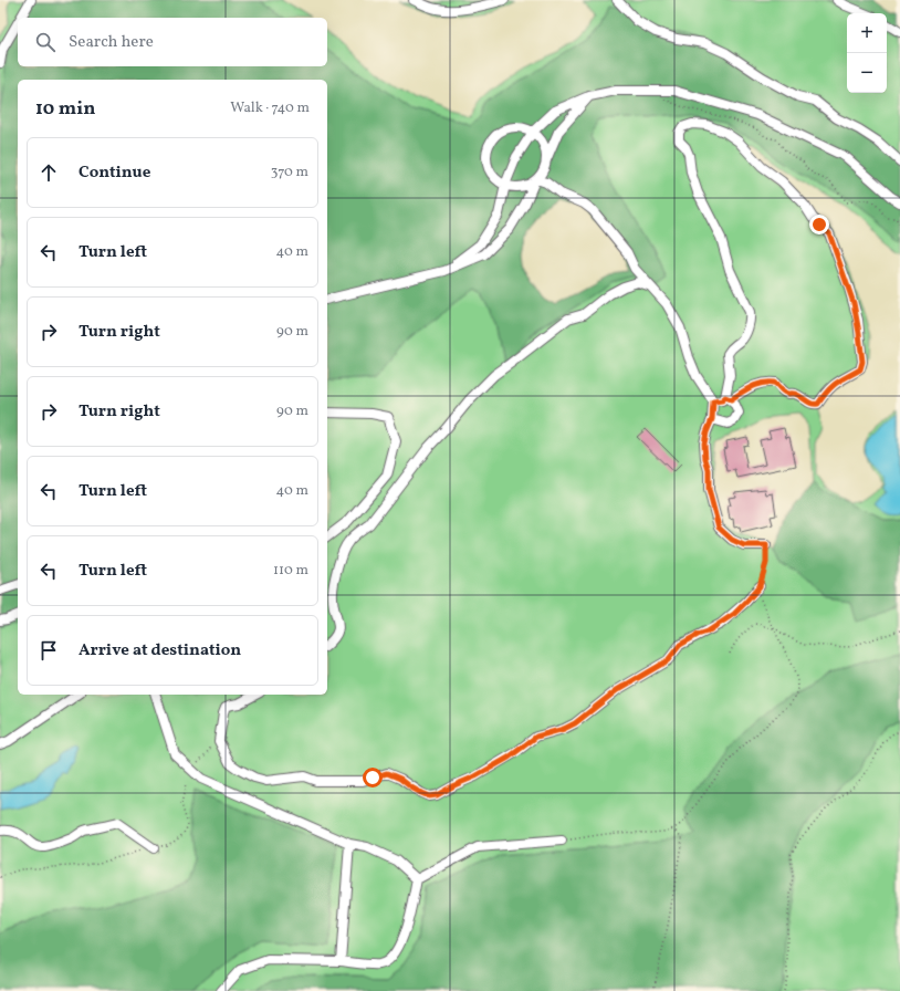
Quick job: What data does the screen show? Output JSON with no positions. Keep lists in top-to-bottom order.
{
  "page": {
    "map_buttons": ["+", "−"],
    "search": "Search here",
    "heading": ["10 min", "Walk · 740 m"],
    "list": [
      ["Continue", "370 m"],
      ["Turn left", "40 m"],
      ["Turn right", "90 m"],
      ["Turn right", "90 m"],
      ["Turn left", "40 m"],
      ["Turn left", "110 m"],
      "Arrive at destination"
    ]
  }
}
